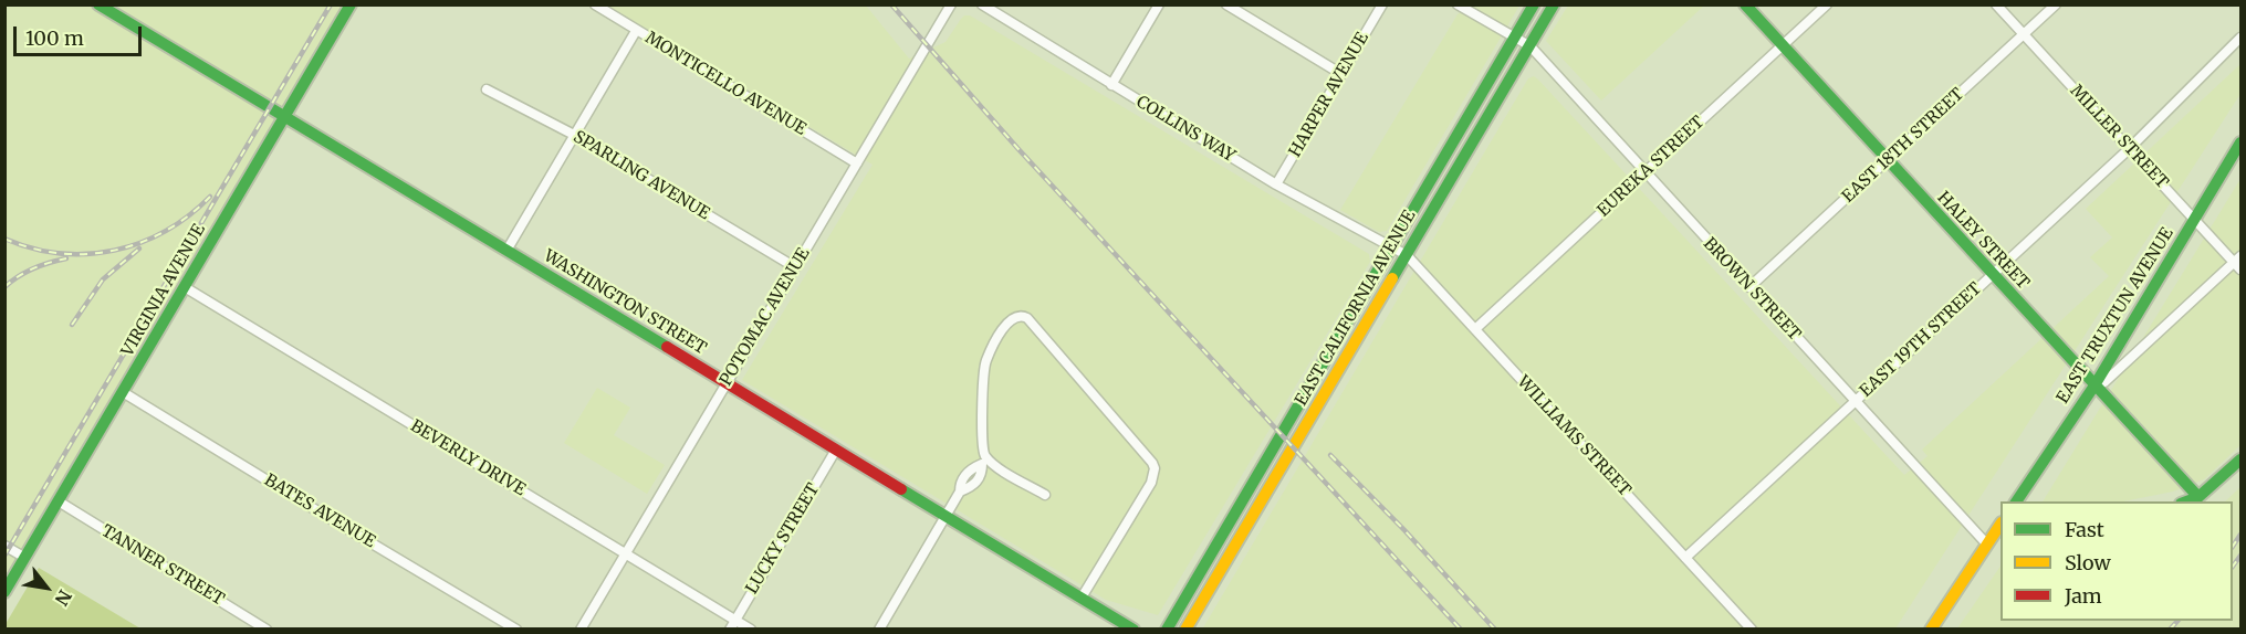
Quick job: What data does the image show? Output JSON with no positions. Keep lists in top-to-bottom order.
{
  "streets": {
    "street": [
      "MONTICELLO AVENUE",
      "HARPER AVENUE",
      "COLLINS WAY",
      "MILLER STREET",
      "EAST 18TH STREET",
      "EUREKA STREET",
      "SPARLING AVENUE",
      "HALEY STREET",
      "BROWN STREET",
      "VIRGINIA AVENUE",
      "WASHINGTON STREET",
      "EAST CALIFORNIA AVENUE",
      "EAST TRUXTUN AVENUE",
      "POTOMAC AVENUE",
      "EAST 19TH STREET",
      "WILLIAMS STREET",
      "BEVERLY DRIVE",
      "BATES AVENUE",
      "LUCKY STREET",
      "TANNER STREET"
    ]
  },
  "crossings": [
    ["MONTICELLO AVENUE", "POTOMAC AVENUE"],
    ["HARPER AVENUE", "COLLINS WAY"],
    ["COLLINS WAY", "EAST CALIFORNIA AVENUE"],
    ["COLLINS WAY", "WILLIAMS STREET"],
    ["MILLER STREET", "EAST 18TH STREET"],
    ["MILLER STREET", "EAST TRUXTUN AVENUE"],
    ["MILLER STREET", "EAST 19TH STREET"],
    ["EAST 18TH STREET", "HALEY STREET"],
    ["EAST 18TH STREET", "BROWN STREET"],
    ["EUREKA STREET", "HALEY STREET"],
    ["EUREKA STREET", "BROWN STREET"],
    ["EUREKA STREET", "WILLIAMS STREET"],
    ["SPARLING AVENUE", "POTOMAC AVENUE"],
    ["HALEY STREET", "EAST TRUXTUN AVENUE"],
    ["HALEY STREET", "EAST 19TH STREET"],
    ["BROWN STREET", "EAST CALIFORNIA AVENUE"],
    ["BROWN STREET", "EAST 19TH STREET"],
    ["VIRGINIA AVENUE", "WASHINGTON STREET"],
    ["VIRGINIA AVENUE", "BEVERLY DRIVE"],
    ["VIRGINIA AVENUE", "BATES AVENUE"],
    ["VIRGINIA AVENUE", "TANNER STREET"],
    ["WASHINGTON STREET", "POTOMAC AVENUE"],
    ["WASHINGTON STREET", "LUCKY STREET"],
    ["EAST CALIFORNIA AVENUE", "WILLIAMS STREET"],
    ["POTOMAC AVENUE", "BEVERLY DRIVE"],
    ["EAST 19TH STREET", "WILLIAMS STREET"],
    ["BEVERLY DRIVE", "LUCKY STREET"]
  ],
  "legend": ["Fast", "Slow", "Jam"],
  "scale_bar": "100 m",
  "north": "bottom right"
}
